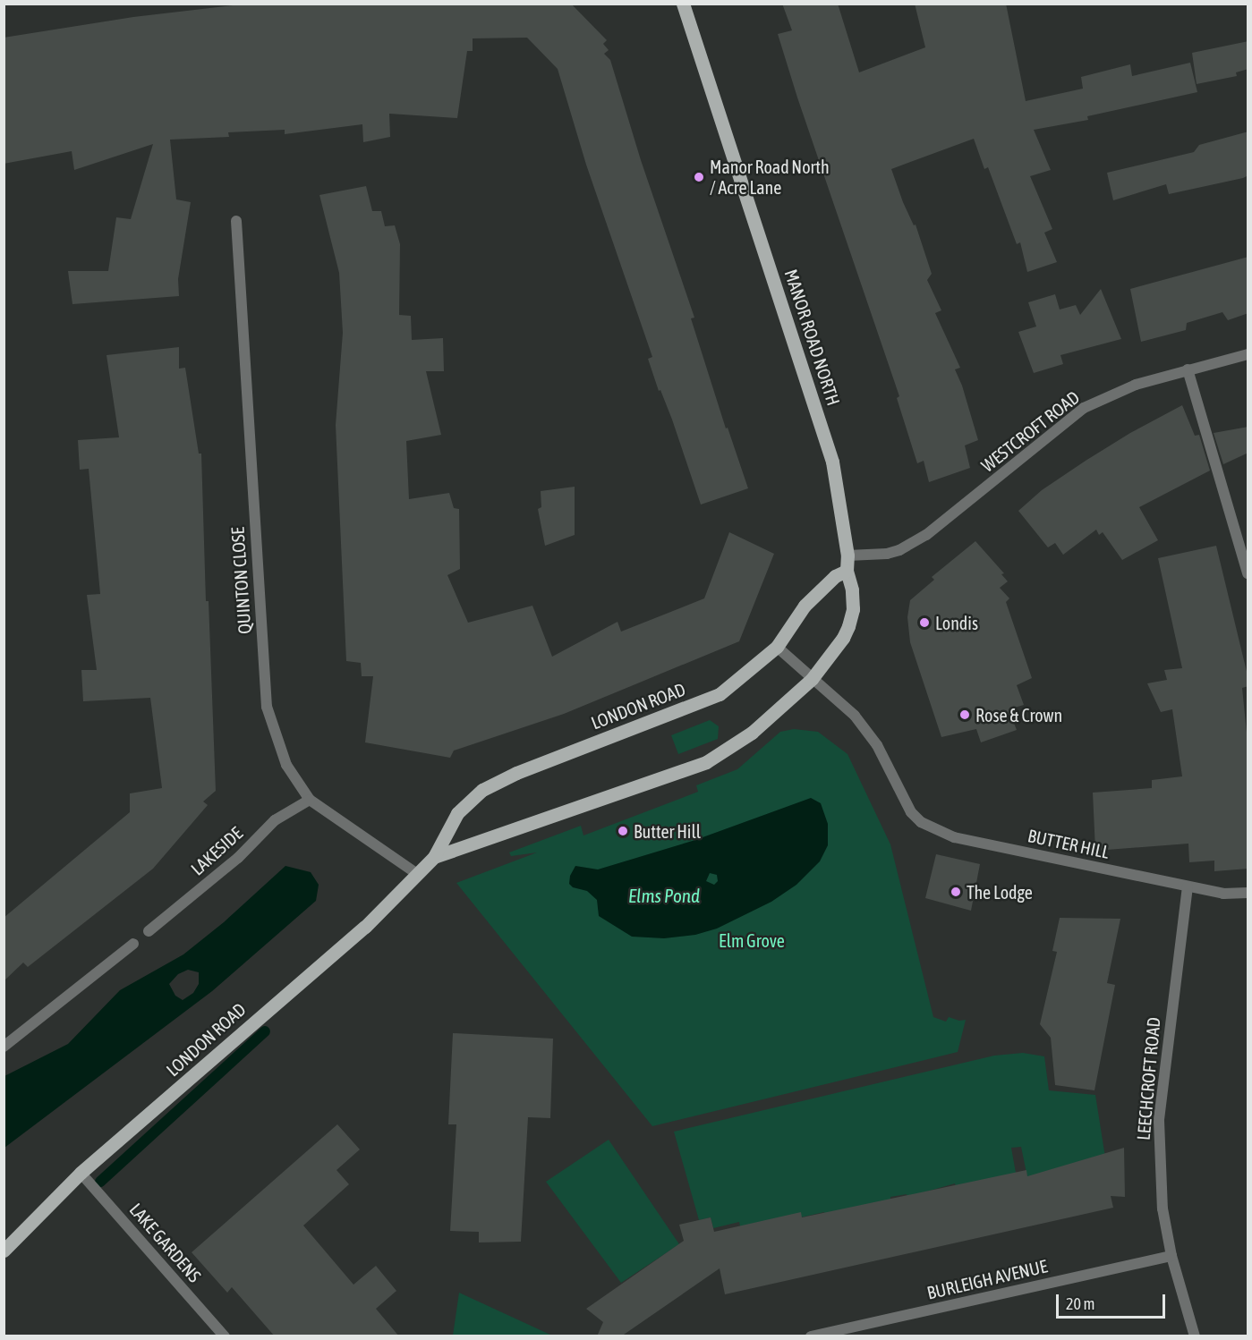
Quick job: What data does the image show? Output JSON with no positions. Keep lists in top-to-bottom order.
{
  "streets": {
    "main road": ["MANOR ROAD NORTH", "LONDON ROAD"],
    "street": [
      "WESTCROFT ROAD",
      "QUINTON CLOSE",
      "BUTTER HILL",
      "LAKESIDE",
      "LEECHCROFT ROAD",
      "LAKE GARDENS",
      "BURLEIGH AVENUE"
    ]
  },
  "crossings": [
    ["MANOR ROAD NORTH", "WESTCROFT ROAD"],
    ["MANOR ROAD NORTH", "LONDON ROAD"],
    ["MANOR ROAD NORTH", "BUTTER HILL"],
    ["QUINTON CLOSE", "LONDON ROAD"],
    ["QUINTON CLOSE", "LAKESIDE"],
    ["LONDON ROAD", "BUTTER HILL"],
    ["LONDON ROAD", "LAKE GARDENS"],
    ["BUTTER HILL", "LEECHCROFT ROAD"],
    ["LEECHCROFT ROAD", "BURLEIGH AVENUE"]
  ],
  "water": ["Elms Pond"],
  "parks": ["Elm Grove"],
  "places": [
    "Manor Road North / Acre Lane",
    "Londis",
    "Rose & Crown",
    "Butter Hill",
    "The Lodge"
  ],
  "scale_bar": "20 m"
}
